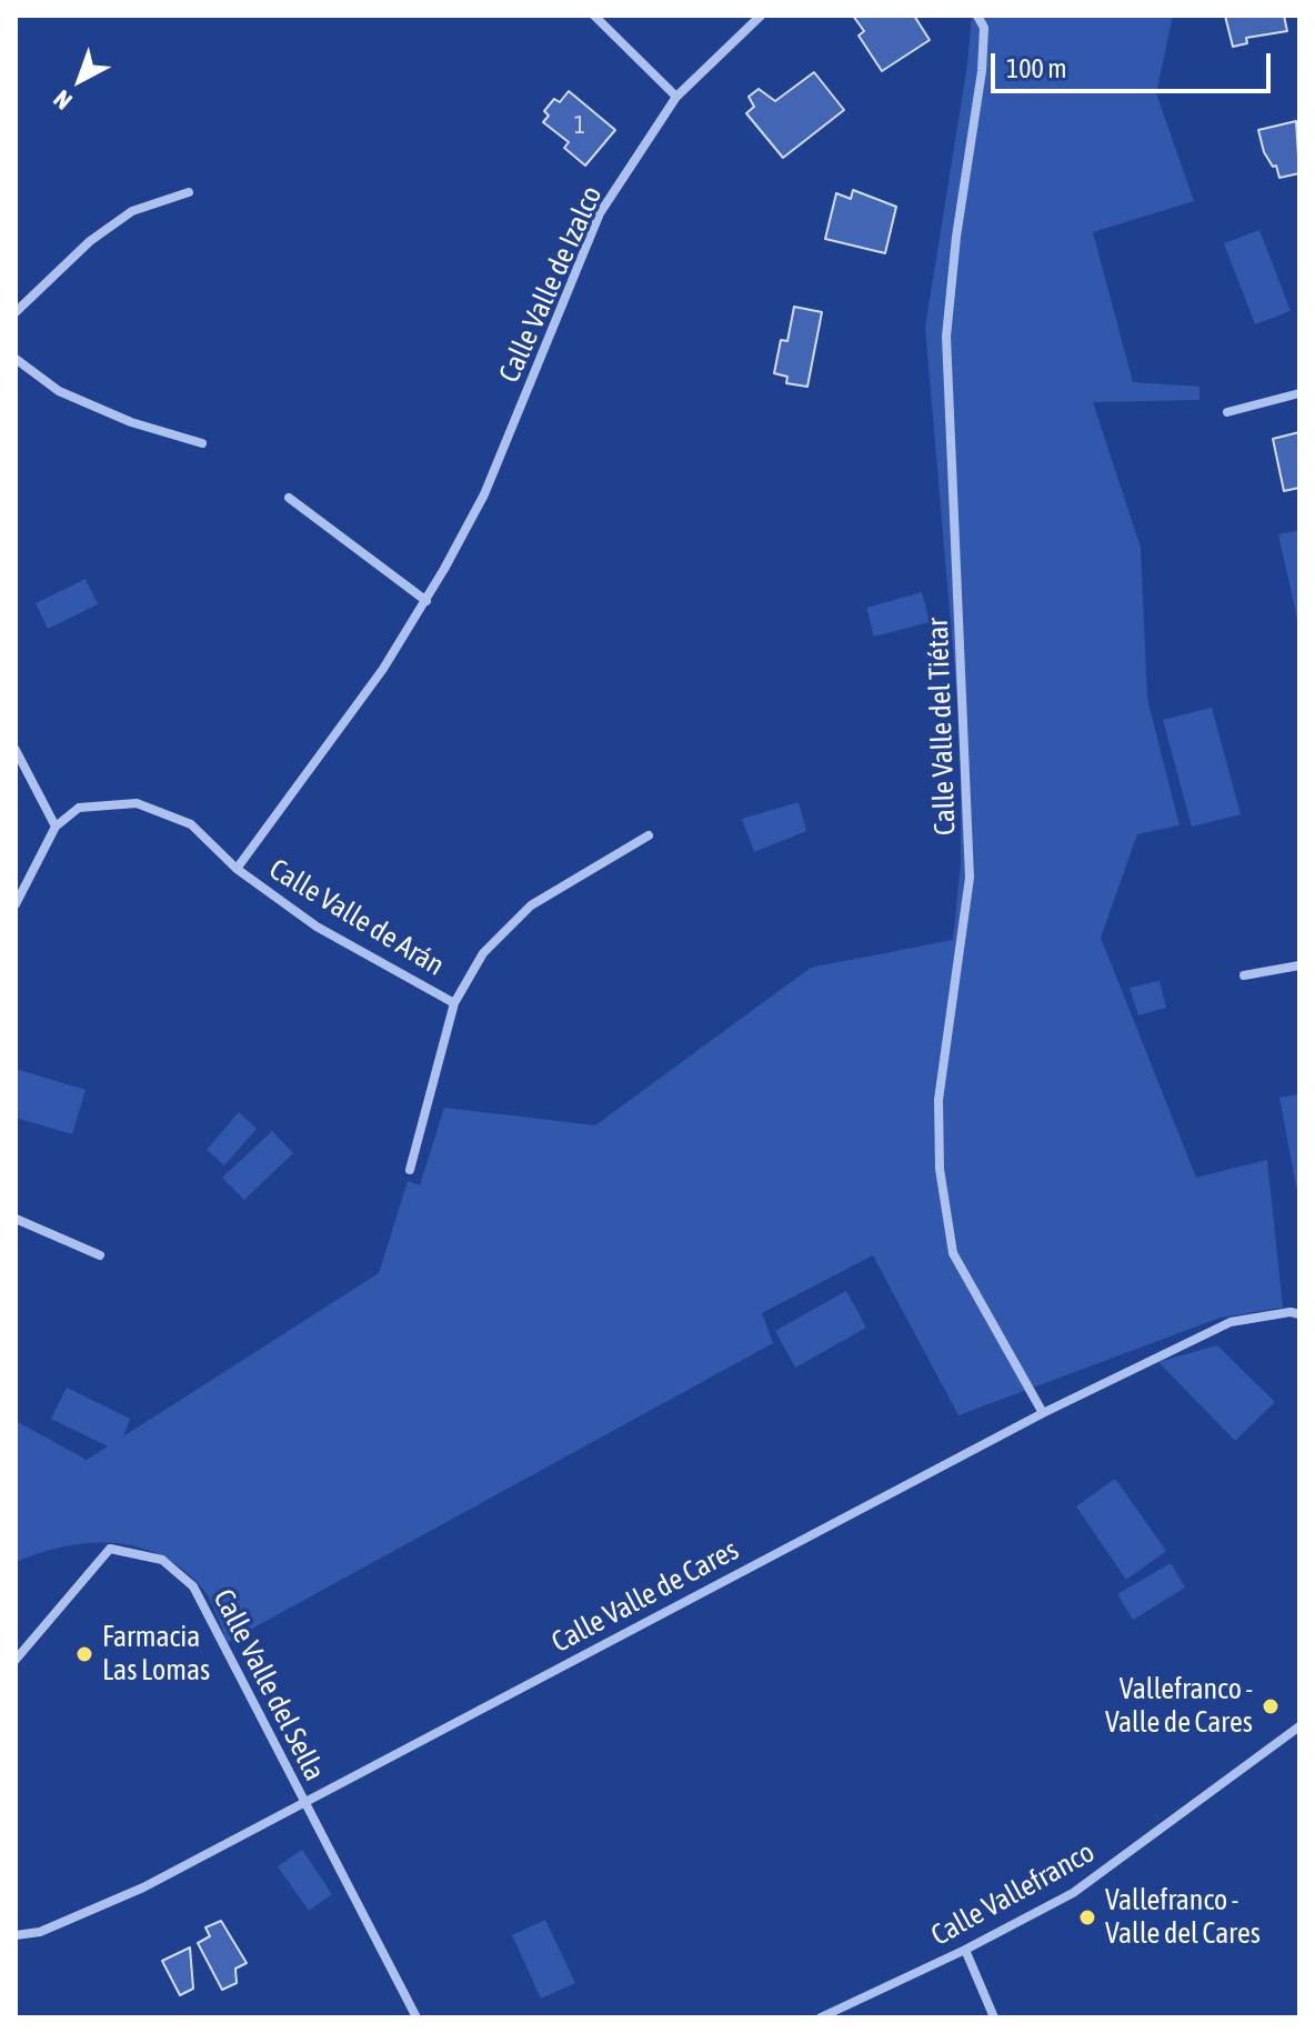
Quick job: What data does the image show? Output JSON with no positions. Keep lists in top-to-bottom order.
{
  "streets": {
    "street": [
      "Calle Valle de Izalco",
      "Calle Valle del Tiétar",
      "Calle Valle de Arán",
      "Calle Valle de Cares",
      "Calle Valle del Sella",
      "Calle Vallefranco"
    ]
  },
  "crossings": [
    ["Calle Valle de Izalco", "Calle Valle de Arán"],
    ["Calle Valle del Tiétar", "Calle Valle de Cares"],
    ["Calle Valle de Cares", "Calle Valle del Sella"]
  ],
  "places": ["Farmacia Las Lomas", "Vallefranco - Valle de Cares", "Vallefranco - Valle del Cares"],
  "house_numbers": ["1"],
  "scale_bar": "100 m",
  "north": "bottom left"
}
